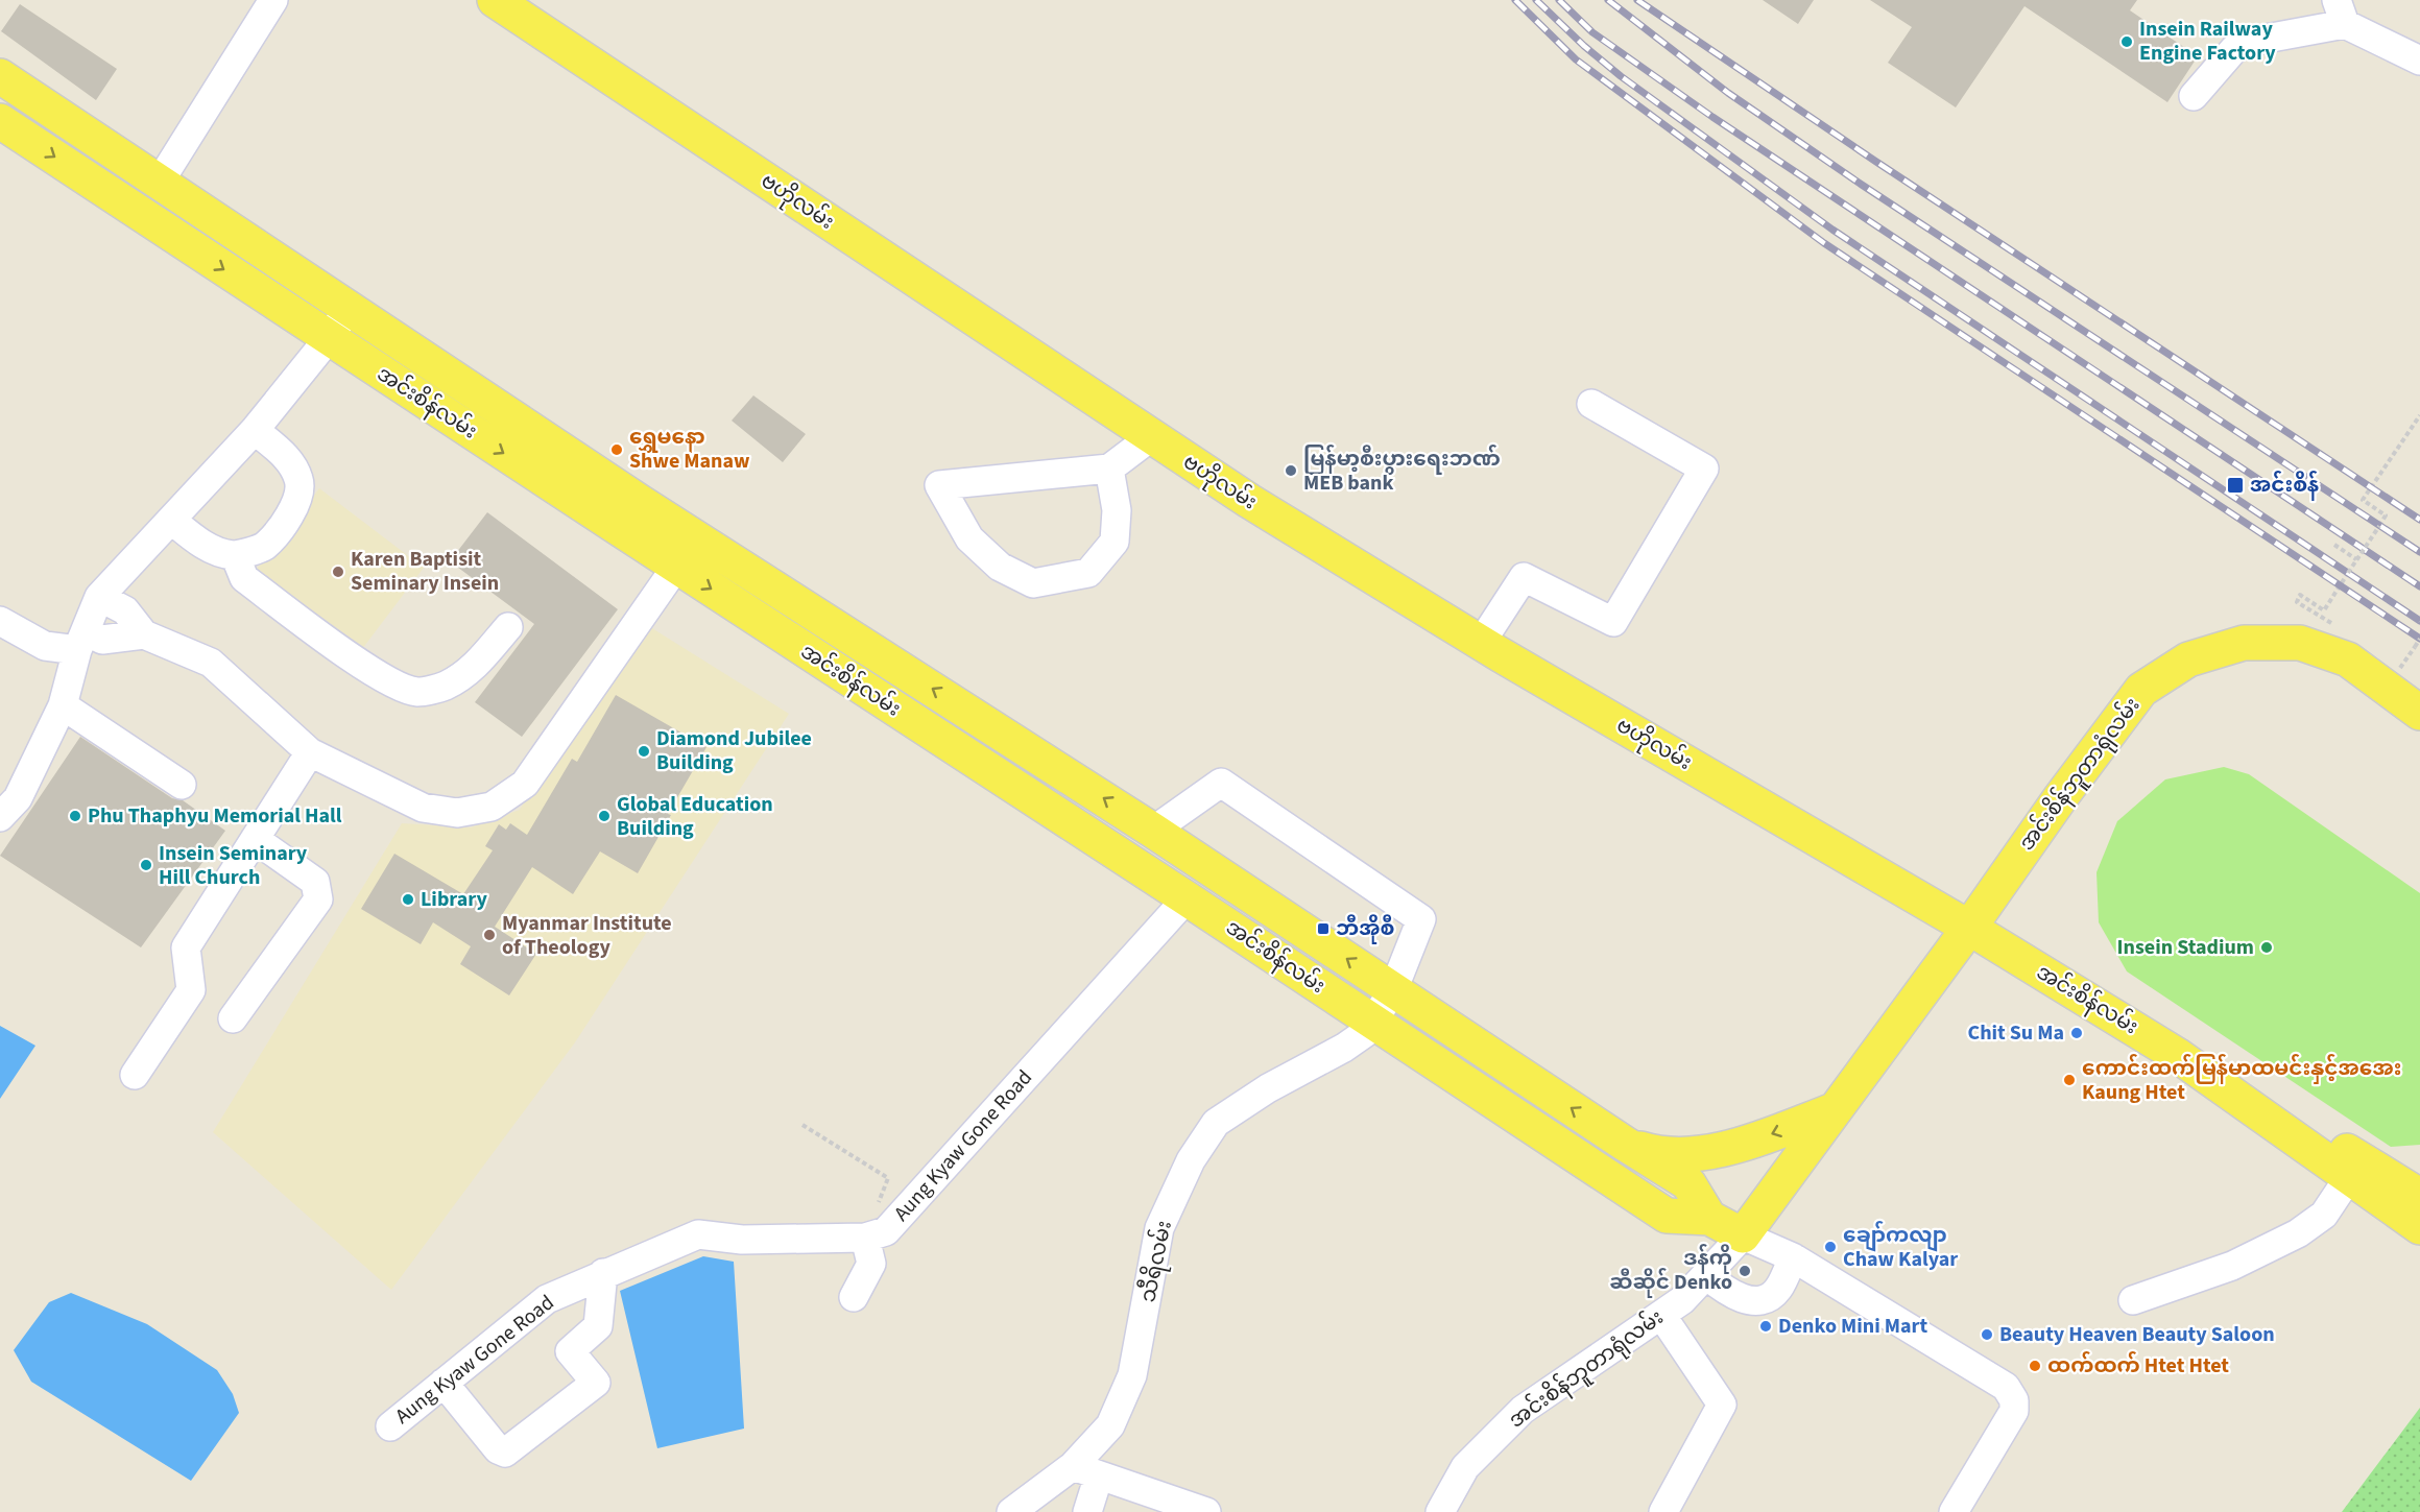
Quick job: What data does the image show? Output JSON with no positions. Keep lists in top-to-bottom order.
{
  "streets": {
    "main road": ["ဗဟိုလမ်း", "အင်းစိန်လမ်း", "အင်းစိန်ဘူတာရုံလမ်း"],
    "street": ["Aung Kyaw Gone Road", "သီရိလမ်း"]
  },
  "crossings": [
    ["ဗဟိုလမ်း", "အင်းစိန်လမ်း"],
    ["ဗဟိုလမ်း", "အင်းစိန်ဘူတာရုံလမ်း"],
    ["အင်းစိန်လမ်း", "အင်းစိန်ဘူတာရုံလမ်း"],
    ["အင်းစိန်လမ်း", "Aung Kyaw Gone Road"],
    ["အင်းစိန်လမ်း", "သီရိလမ်း"]
  ],
  "places": {
    "other": [
      "Insein Railway Engine Factory",
      "ရွှေမနော Shwe Manaw",
      "မြန်မာ့စီးပွားရေးဘဏ် MEB bank",
      "Karen Baptisit Seminary Insein",
      "Diamond Jubilee Building",
      "Phu Thaphyu Memorial Hall",
      "Global Education Building",
      "Insein Seminary Hill Church",
      "Library",
      "Myanmar Institute of Theology",
      "Insein Stadium",
      "Chit Su Ma",
      "ကောင်းထက်မြန်မာထမင်းနှင့်အအေး Kaung Htet",
      "ချော်ကလျာ Chaw Kalyar",
      "ဒန်ကို ဆီဆိုင် Denko",
      "Denko Mini Mart",
      "Beauty Heaven Beauty Saloon",
      "ထက်ထက် Htet Htet"
    ],
    "transit": ["အင်းစိန်", "ဘီအိုစီ"]
  }
}
